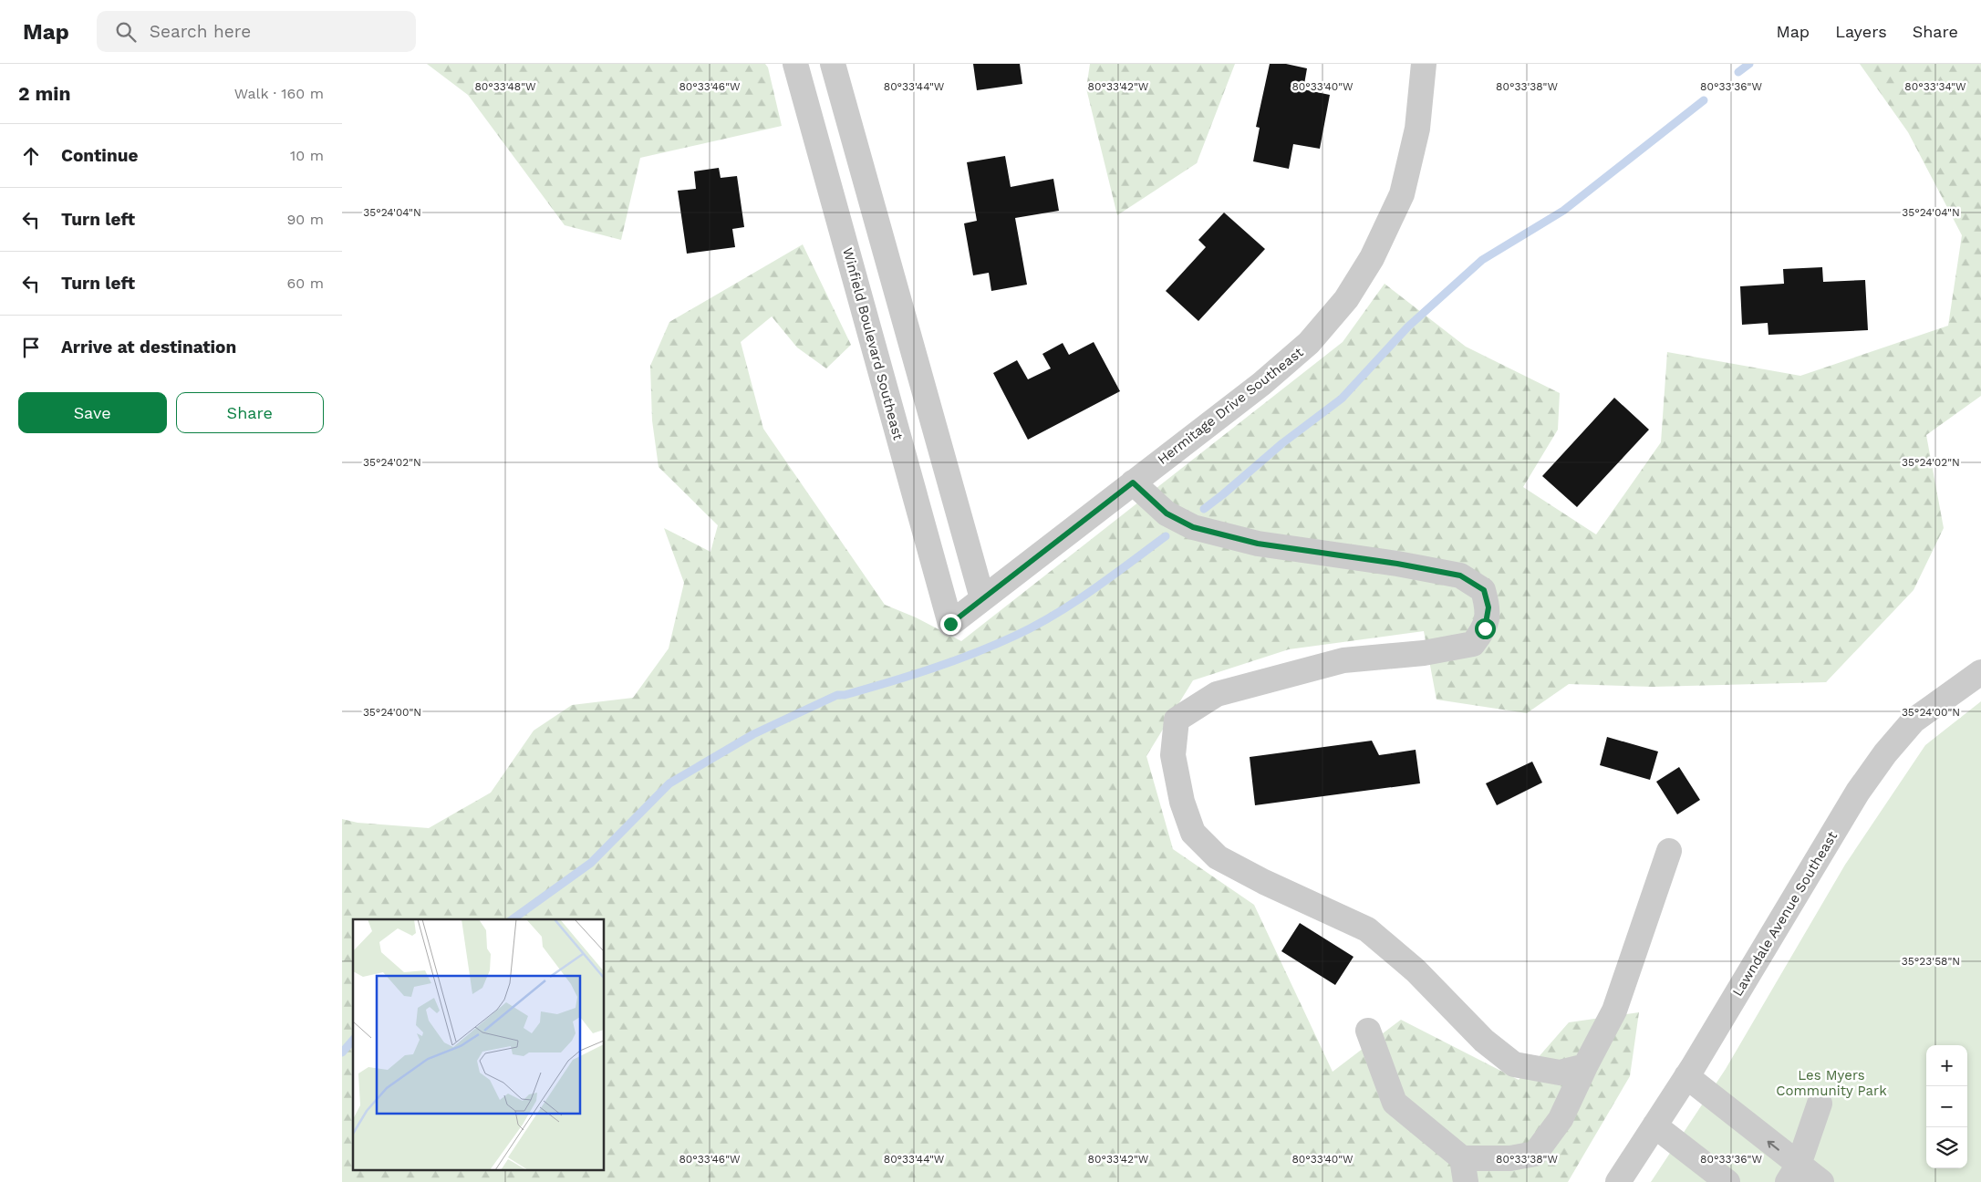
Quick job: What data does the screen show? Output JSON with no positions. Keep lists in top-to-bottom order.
{
  "streets": {
    "street": ["Winfield Boulevard Southeast", "Hermitage Drive Southeast", "Lawndale Avenue Southeast"]
  },
  "crossings": [
    ["Winfield Boulevard Southeast", "Hermitage Drive Southeast"]
  ],
  "parks": ["Les Myers Community Park"],
  "page": {
    "header": "Map",
    "search": "Search here",
    "nav": ["Map", "Layers", "Share"],
    "heading": ["2 min", "Walk · 160 m"],
    "list": [
      ["Continue", "10 m"],
      ["Turn left", "90 m"],
      ["Turn left", "60 m"],
      "Arrive at destination"
    ],
    "buttons": ["Save", "Share"],
    "map_buttons": ["+", "−"]
  },
  "coordinates": [
    "80°33'48\"W",
    "80°33'46\"W",
    "80°33'44\"W",
    "80°33'42\"W",
    "80°33'40\"W",
    "80°33'38\"W",
    "80°33'36\"W",
    "80°33'34\"W",
    "35°24'04\"N",
    "35°24'02\"N",
    "35°24'00\"N",
    "35°23'58\"N"
  ]
}
